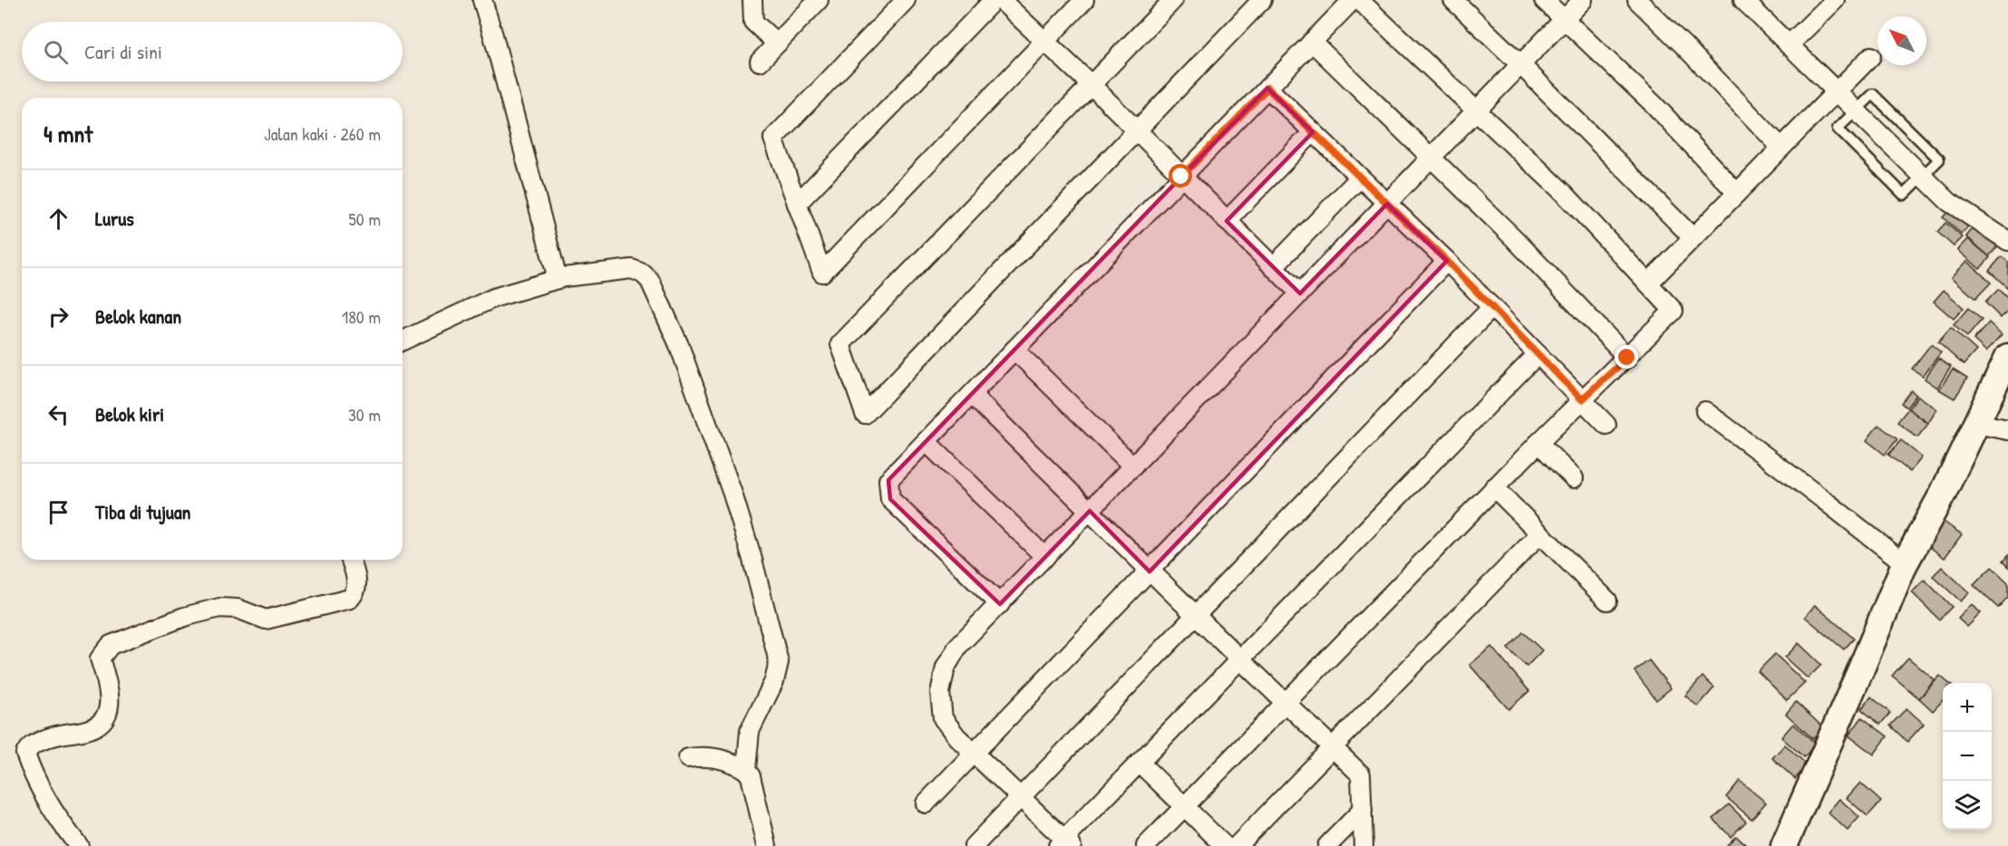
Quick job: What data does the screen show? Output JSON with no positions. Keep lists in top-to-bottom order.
{
  "north": "top left",
  "page": {
    "search": "Cari di sini",
    "heading": ["4 mnt", "Jalan kaki · 260 m"],
    "list": [
      ["Lurus", "50 m"],
      ["Belok kanan", "180 m"],
      ["Belok kiri", "30 m"],
      "Tiba di tujuan"
    ],
    "map_buttons": ["+", "−"]
  }
}
